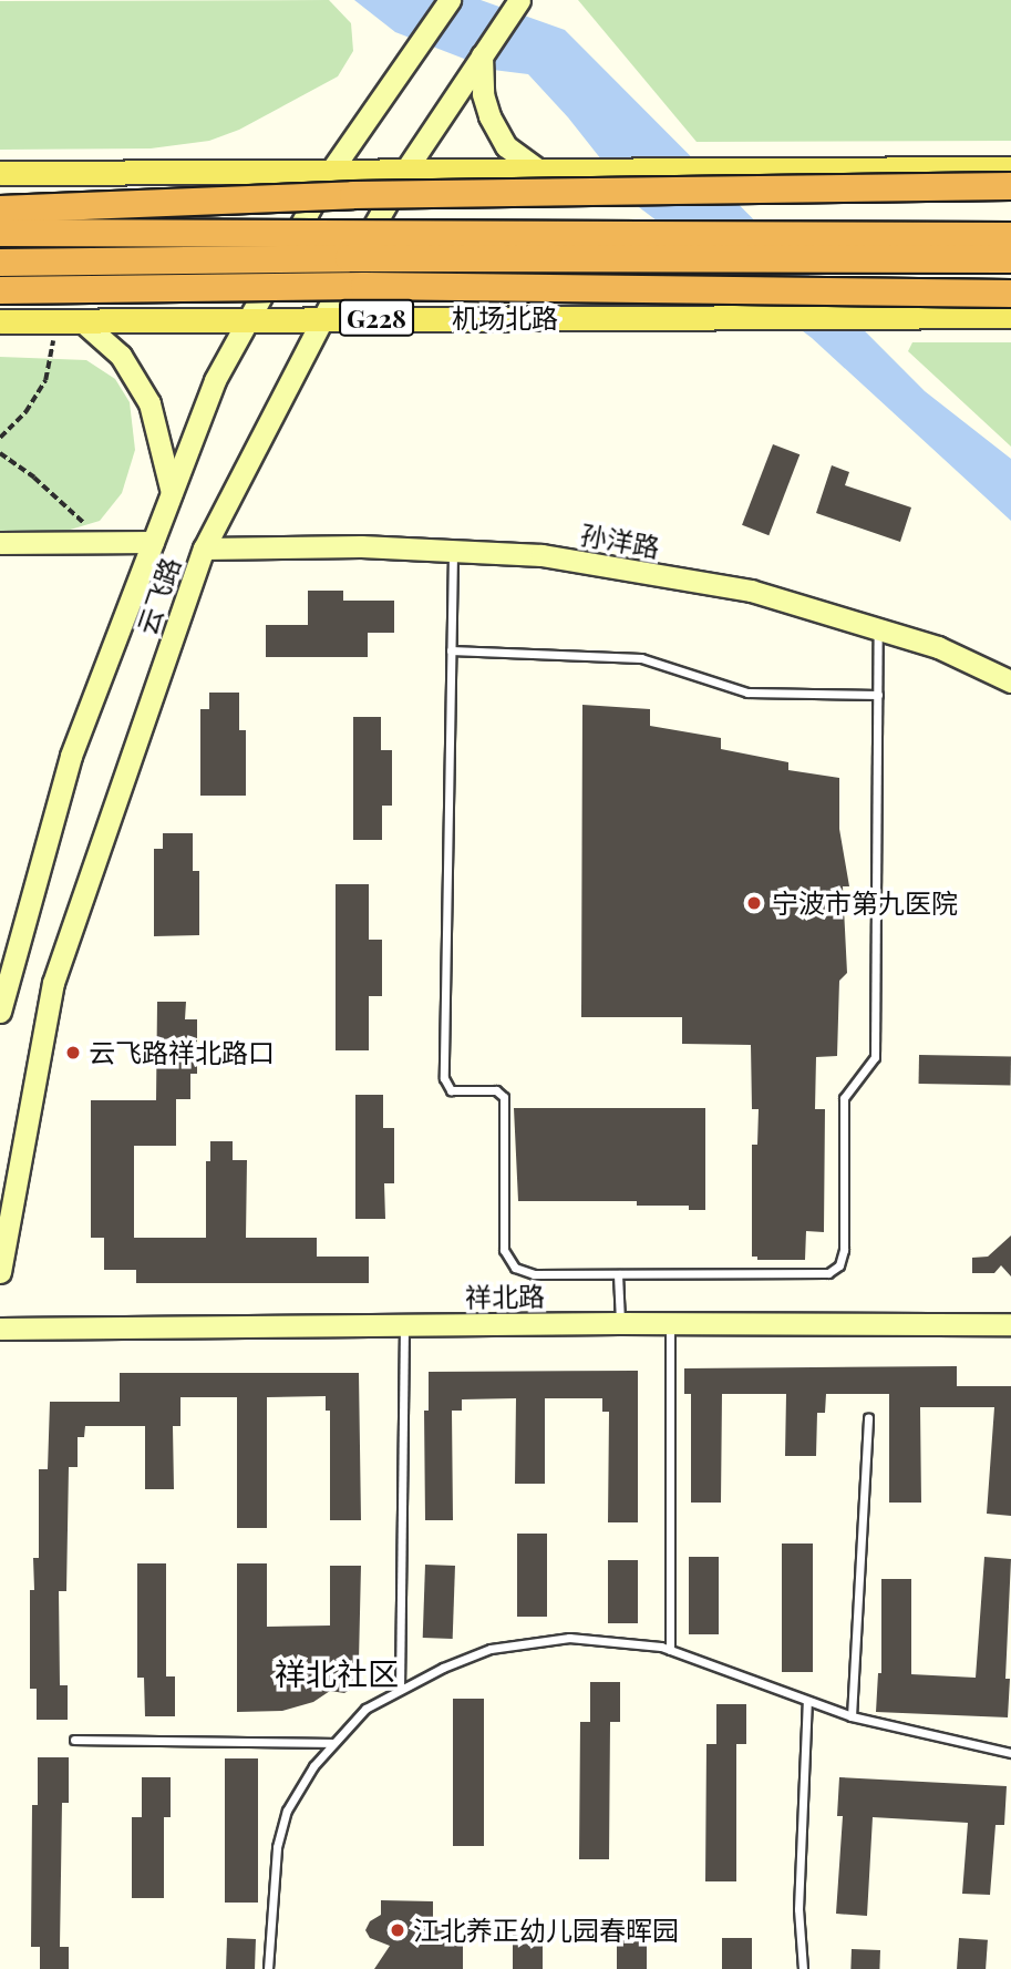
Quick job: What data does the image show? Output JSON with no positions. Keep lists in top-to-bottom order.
{
  "streets": {
    "main road": [
      "G228",
      "机场北路",
      "孙洋路",
      "云飞路",
      "祥北路"
    ]
  },
  "crossings": [
    ["机场北路", "云飞路"],
    ["孙洋路", "云飞路"]
  ],
  "districts": ["祥北社区"],
  "places": ["宁波市第九医院", "云飞路祥北路口", "江北养正幼儿园春晖园"]
}
